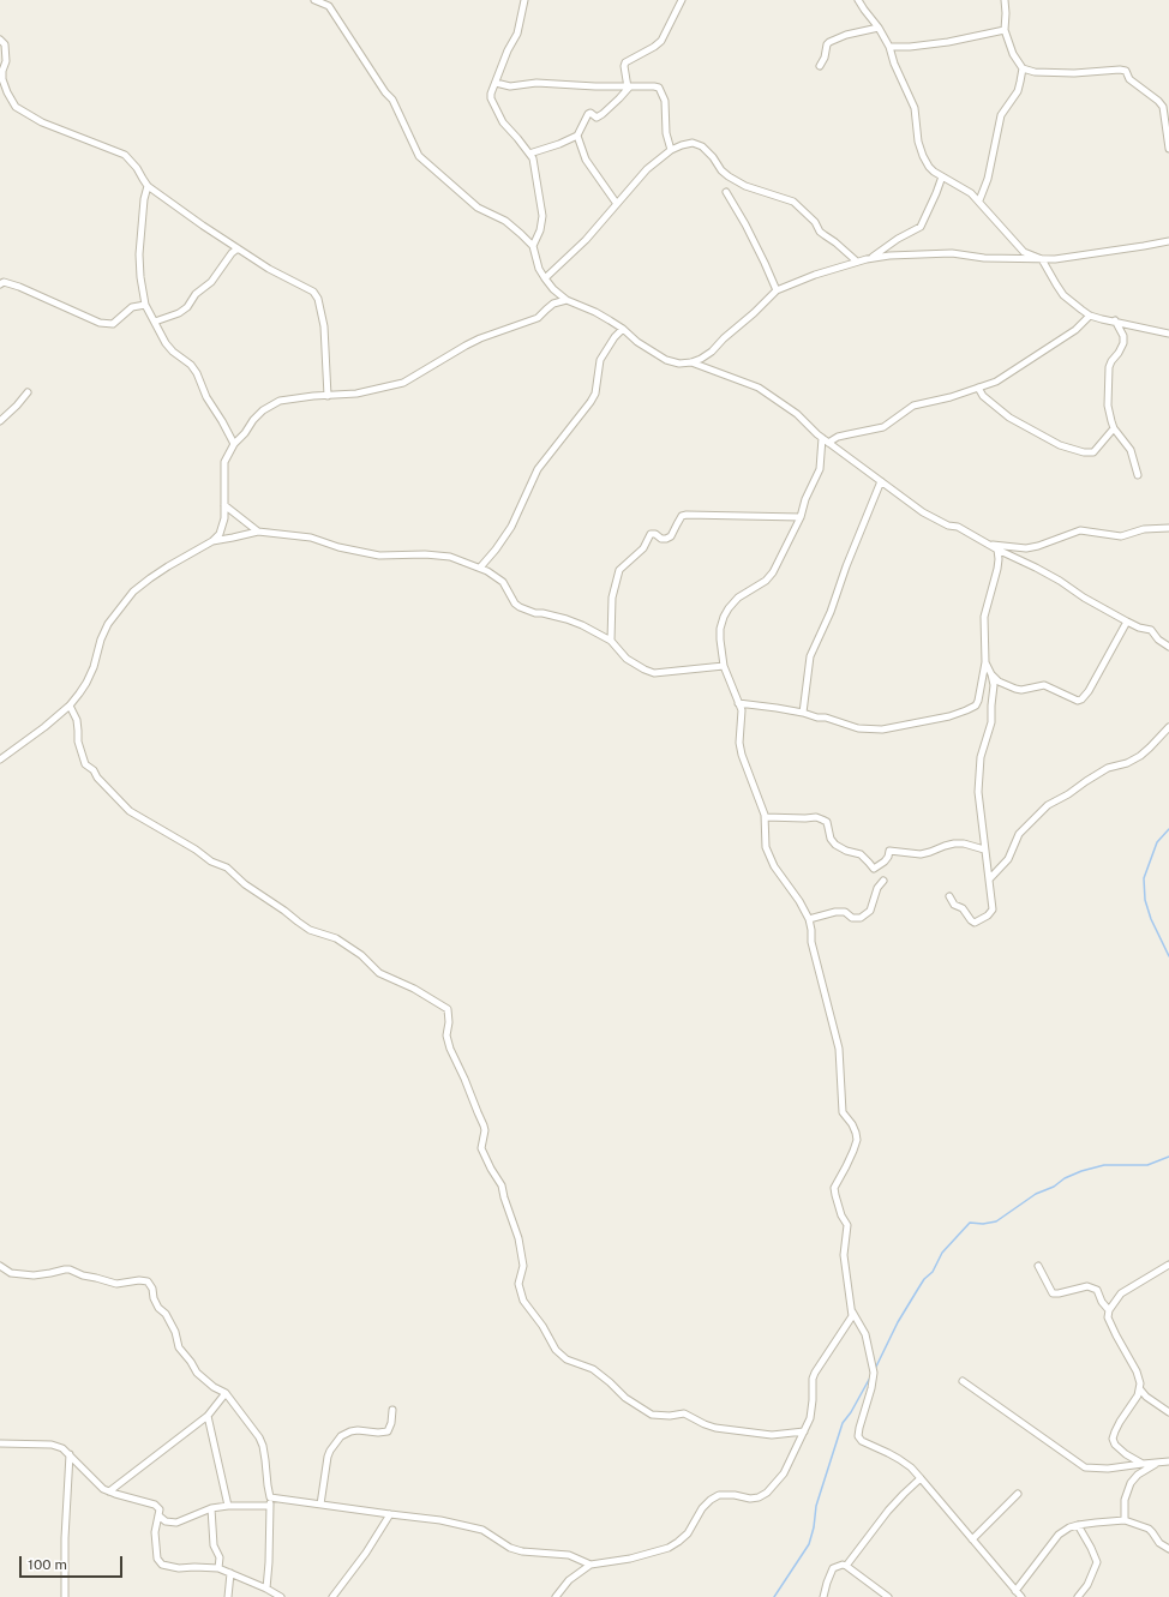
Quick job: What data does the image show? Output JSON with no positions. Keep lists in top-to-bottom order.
{
  "scale_bar": "100 m"
}
